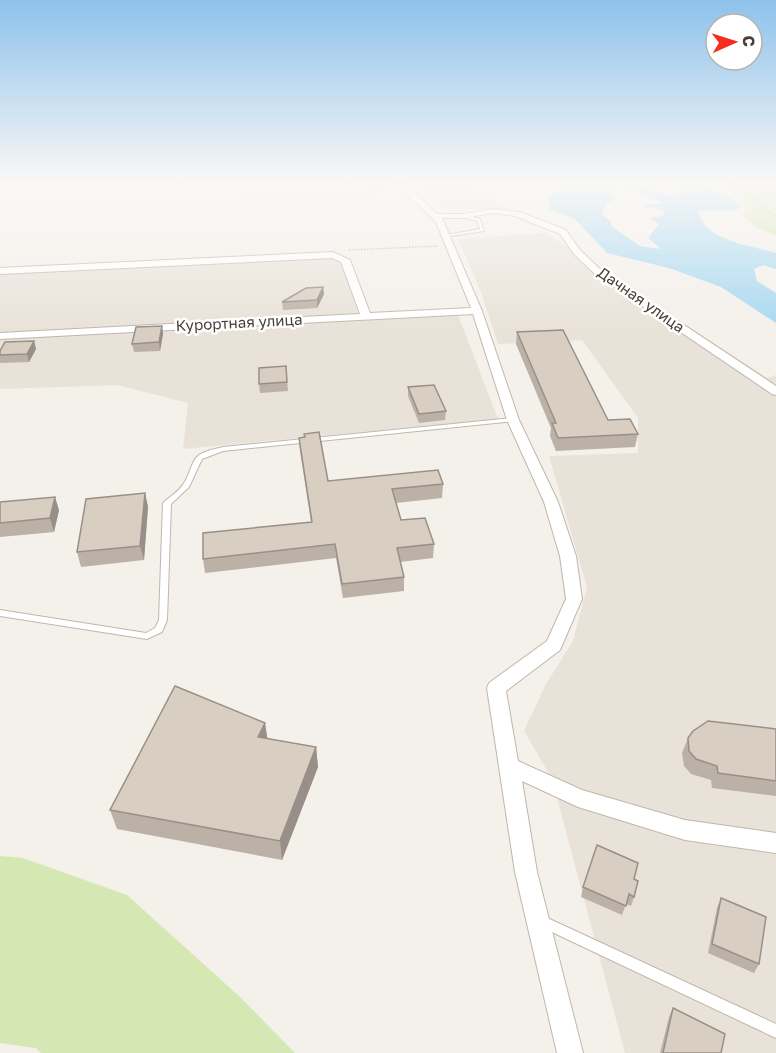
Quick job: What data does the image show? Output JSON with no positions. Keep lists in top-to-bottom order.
{
  "streets": {
    "street": ["Дачная улица", "Курортная улица"]
  },
  "north": "right"
}
